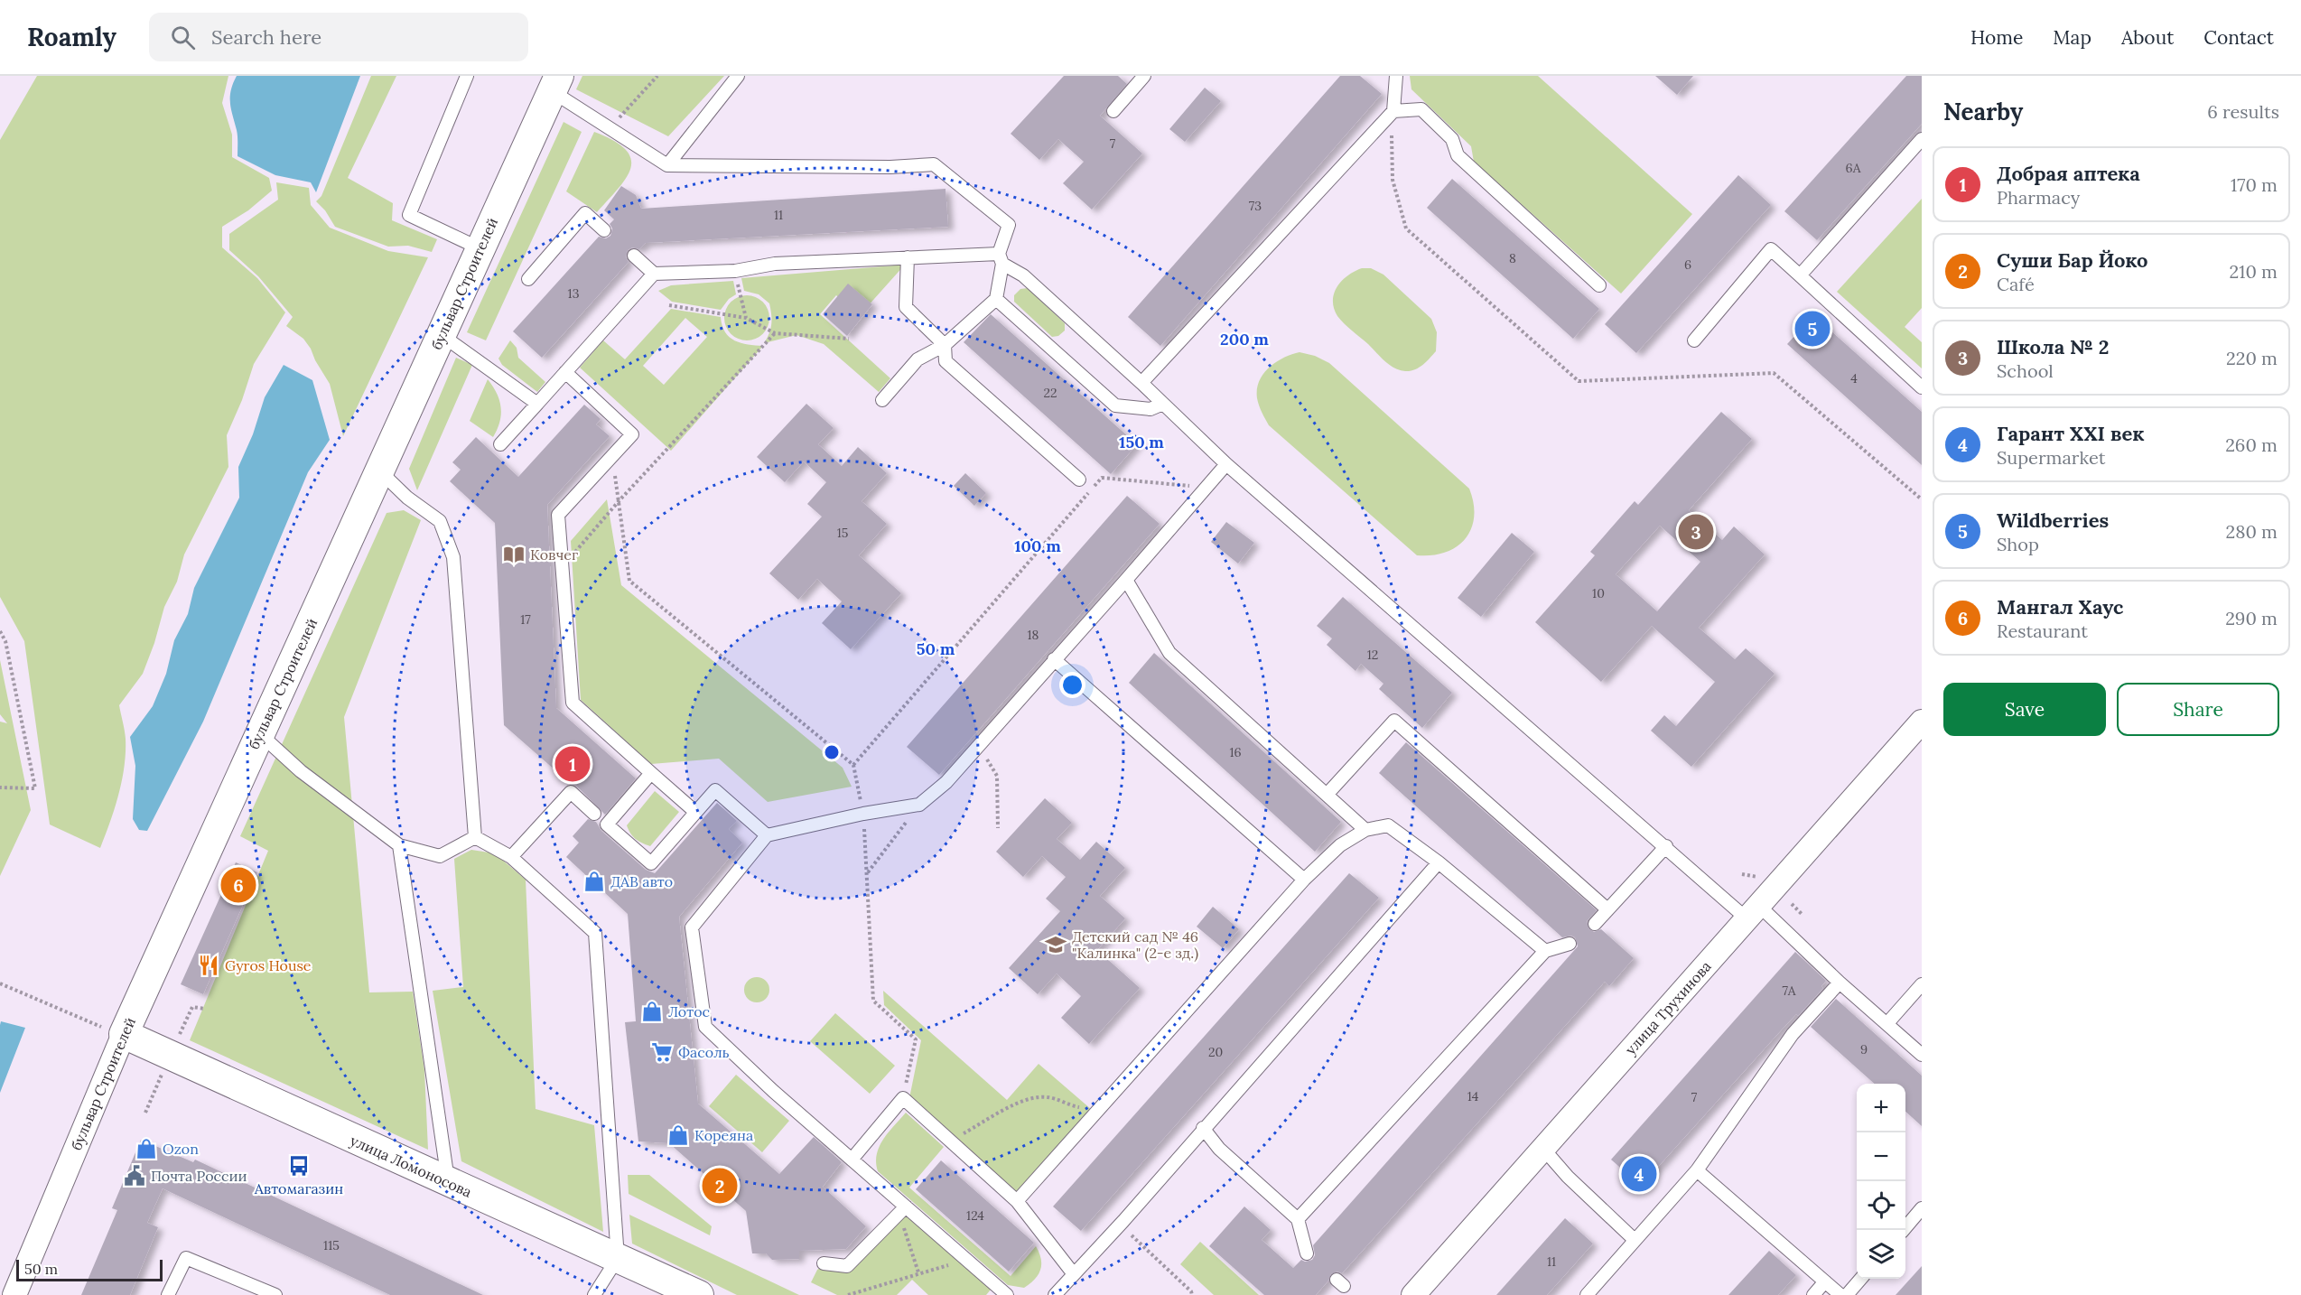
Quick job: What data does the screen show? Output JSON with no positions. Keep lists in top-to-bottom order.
{
  "streets": {
    "street": ["бульвар Строителей", "улица Трухинова", "улица Ломоносова"]
  },
  "crossings": [
    ["бульвар Строителей", "улица Ломоносова"]
  ],
  "places": {
    "library": ["Ковчег"],
    "shop": [
      "ДАВ авто",
      "Лотос",
      "Кореяна",
      "Ozon"
    ],
    "school or university": ["Детский сад № 46 \"Калинка\" (2-е зд.)"],
    "restaurant": ["Gyros House"],
    "supermarket": ["Фасоль"],
    "bus stop": ["Автомагазин"],
    "public building": ["Почта России"]
  },
  "house_numbers": [
    "7",
    "6А",
    "73",
    "11",
    "8",
    "6",
    "13",
    "4",
    "22",
    "15",
    "10",
    "17",
    "18",
    "12",
    "16",
    "7А",
    "9",
    "20",
    "14",
    "7",
    "124",
    "115",
    "11"
  ],
  "scale_bar": "50 m",
  "page": {
    "header": "Roamly",
    "search": "Search here",
    "nav": [
      "Home",
      "Map",
      "About",
      "Contact"
    ],
    "heading": ["Nearby", "6 results"],
    "list": [
      {
        "mark": "1",
        "name": "Добрая аптека",
        "note": "Pharmacy",
        "value": "170 m"
      },
      {
        "mark": "2",
        "name": "Суши Бар Йоко",
        "note": "Café",
        "value": "210 m"
      },
      {
        "mark": "3",
        "name": "Школа № 2",
        "note": "School",
        "value": "220 m"
      },
      {
        "mark": "4",
        "name": "Гарант XXI век",
        "note": "Supermarket",
        "value": "260 m"
      },
      {
        "mark": "5",
        "name": "Wildberries",
        "note": "Shop",
        "value": "280 m"
      },
      {
        "mark": "6",
        "name": "Мангал Хаус",
        "note": "Restaurant",
        "value": "290 m"
      }
    ],
    "pins": [
      "5",
      "3",
      "1",
      "6",
      "4",
      "2"
    ],
    "buttons": ["Save", "Share"],
    "map_buttons": ["+", "−"],
    "scale": "50 m"
  },
  "rings": [
    "200 m",
    "150 m",
    "100 m",
    "50 m"
  ]
}
